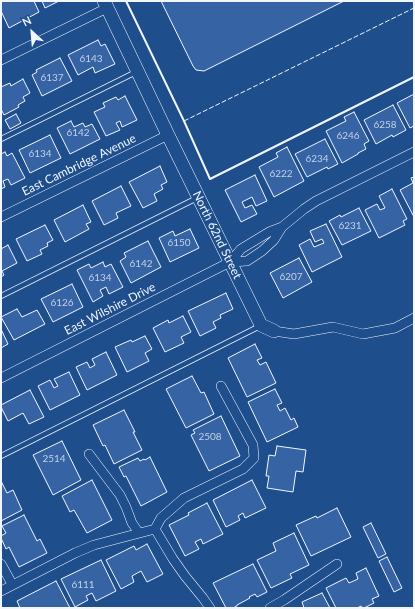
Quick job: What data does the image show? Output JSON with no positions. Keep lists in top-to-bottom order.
{
  "streets": {
    "street": ["East Cambridge Avenue", "North 62nd Street", "East Wilshire Drive"]
  },
  "crossings": [
    ["East Cambridge Avenue", "North 62nd Street"],
    ["North 62nd Street", "East Wilshire Drive"]
  ],
  "house_numbers": [
    "6143",
    "6137",
    "6258",
    "6142",
    "6246",
    "6134",
    "6234",
    "6222",
    "6231",
    "6150",
    "6142",
    "6207",
    "6134",
    "6126",
    "2508",
    "2514",
    "6111"
  ],
  "north": "top left"
}
